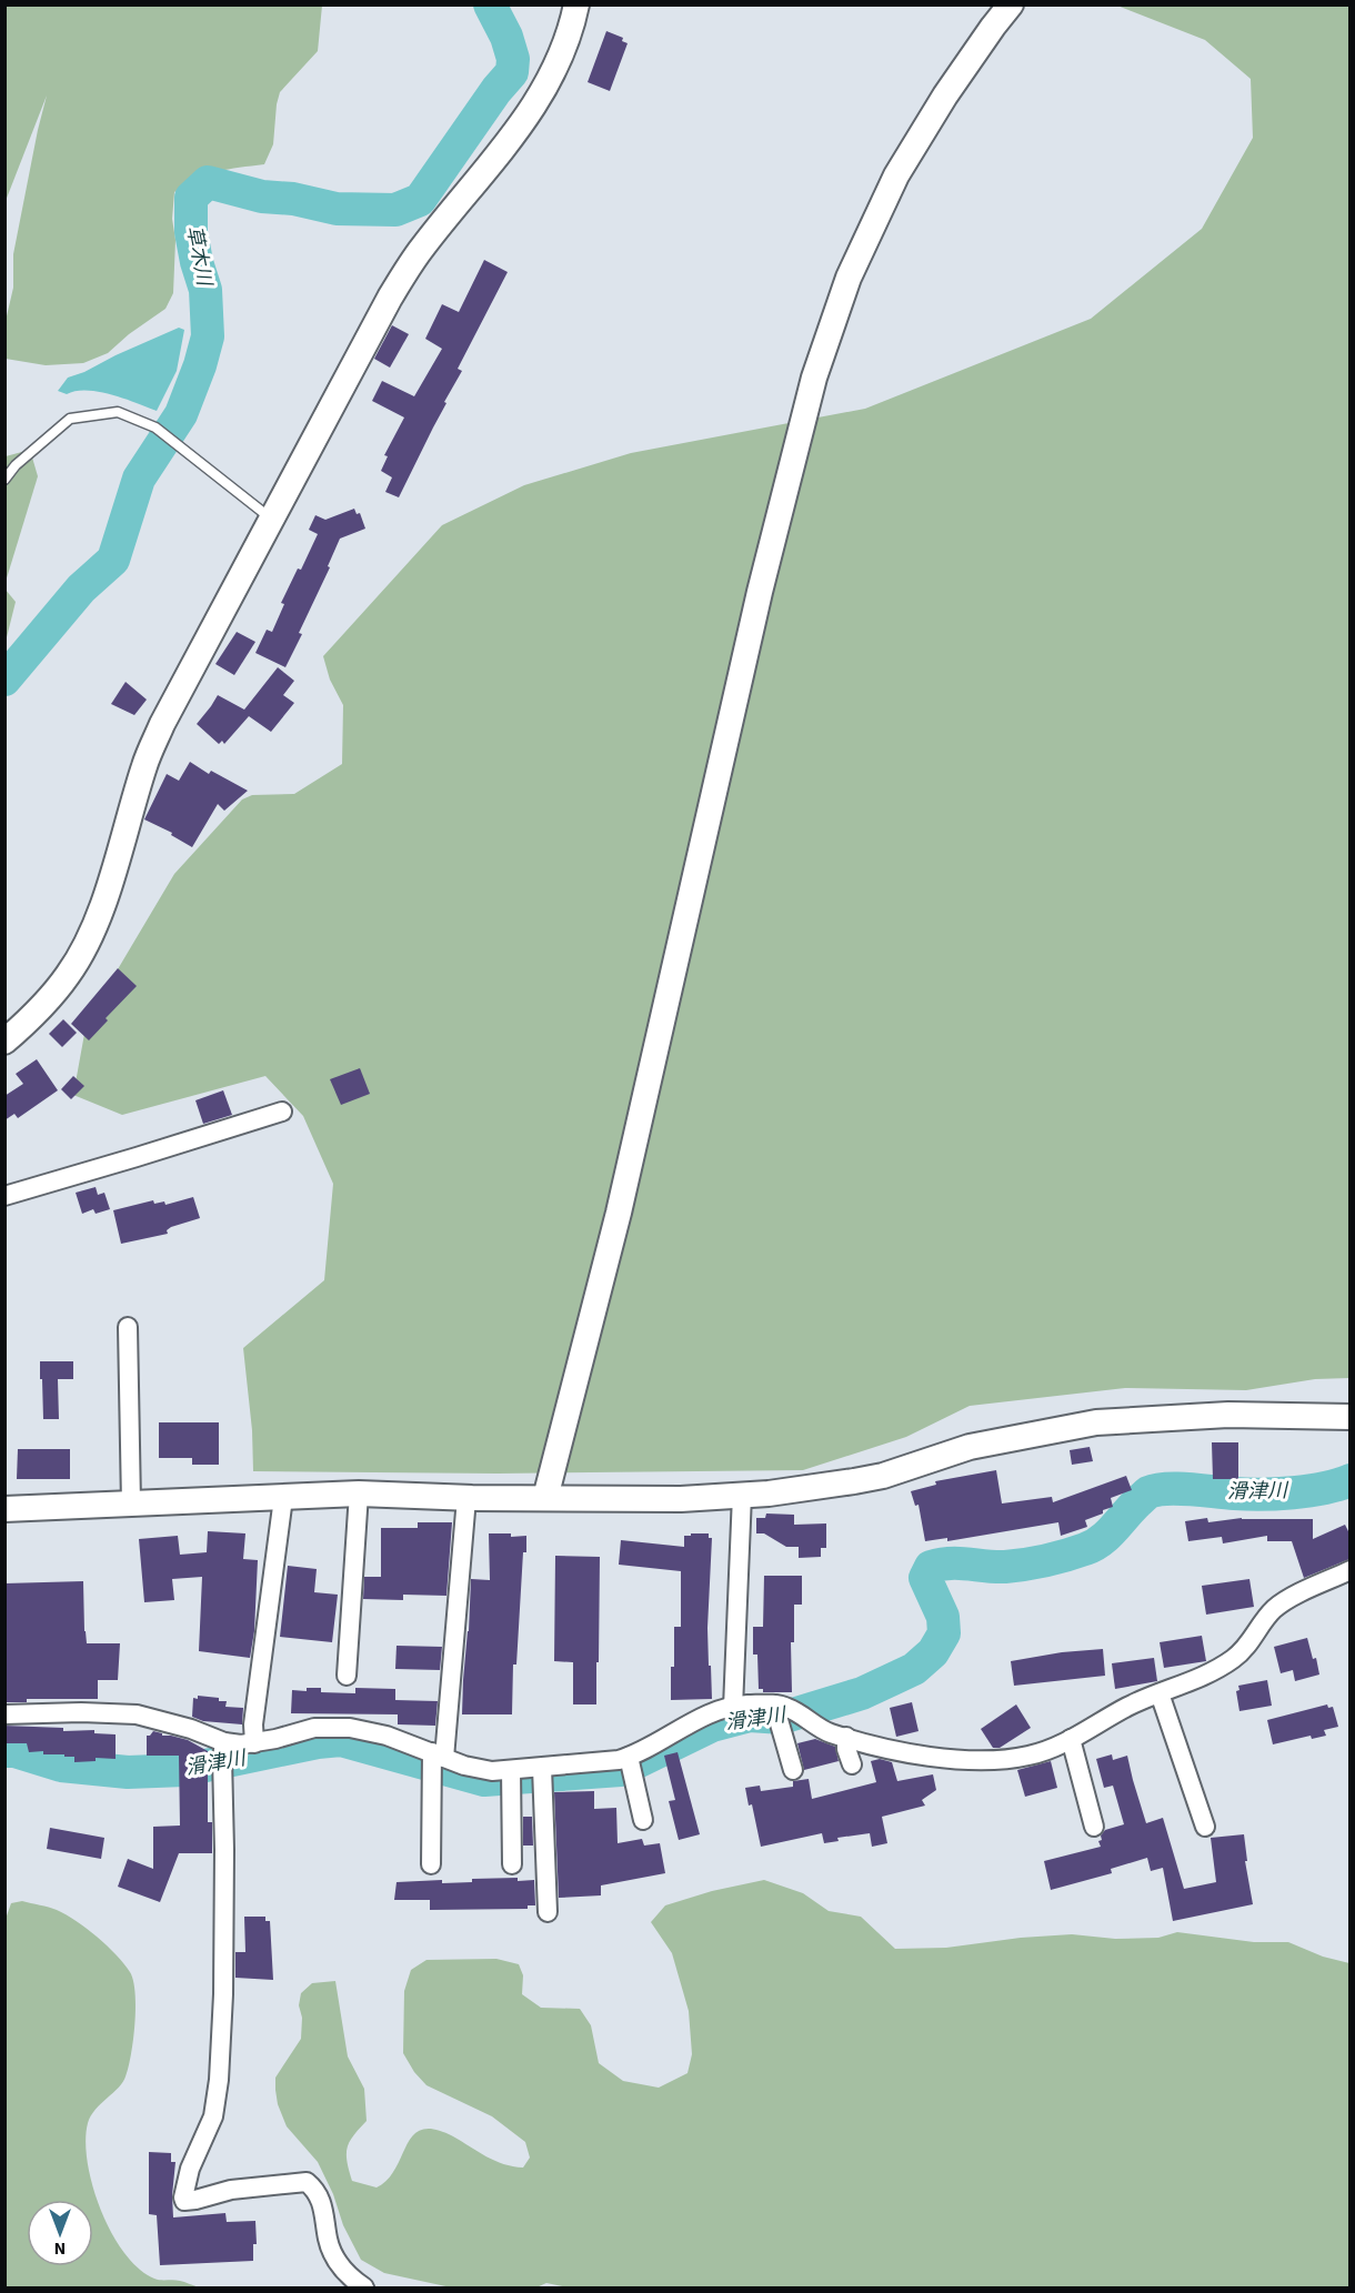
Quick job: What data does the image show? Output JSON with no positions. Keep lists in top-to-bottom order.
{
  "water": ["草木川", "滑津川"],
  "north": "bottom"
}
